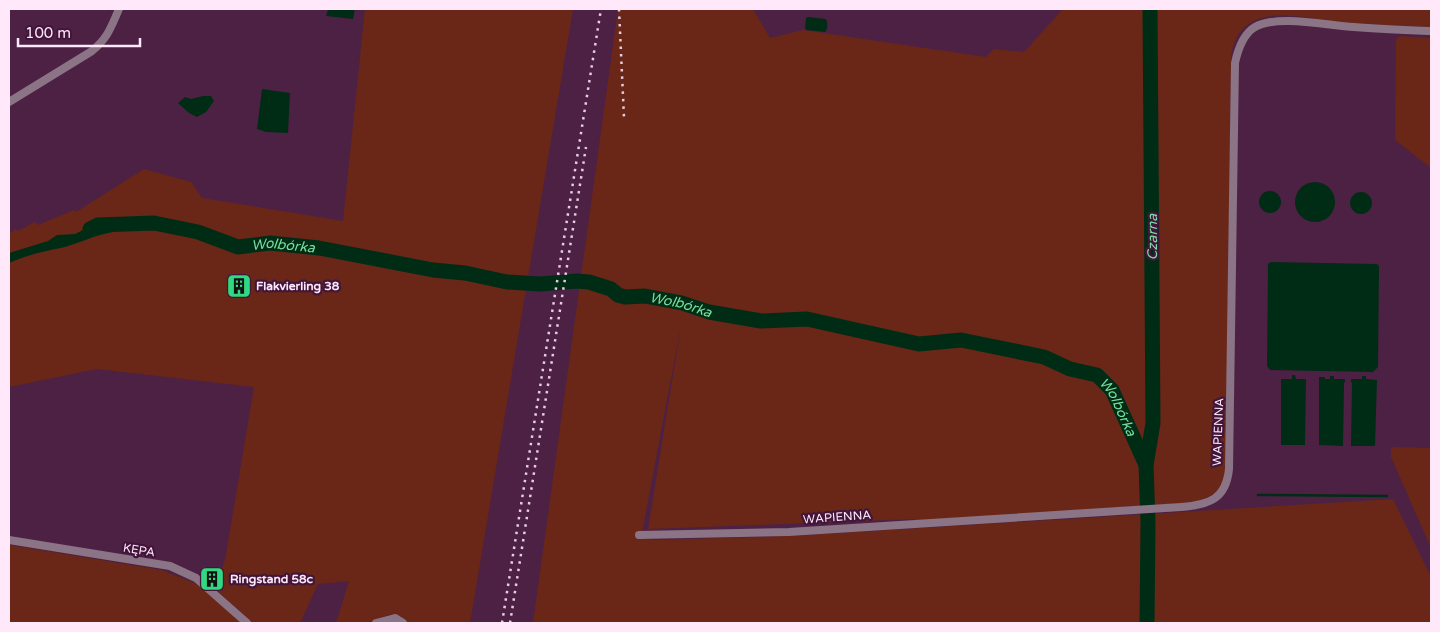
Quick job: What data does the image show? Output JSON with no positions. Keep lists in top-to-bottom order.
{
  "streets": {
    "street": ["WAPIENNA", "KĘPA"]
  },
  "water": ["Czarna", "Wolbórka"],
  "places": {
    "building": ["Flakvierling 38", "Ringstand 58c"]
  },
  "scale_bar": "100 m"
}
